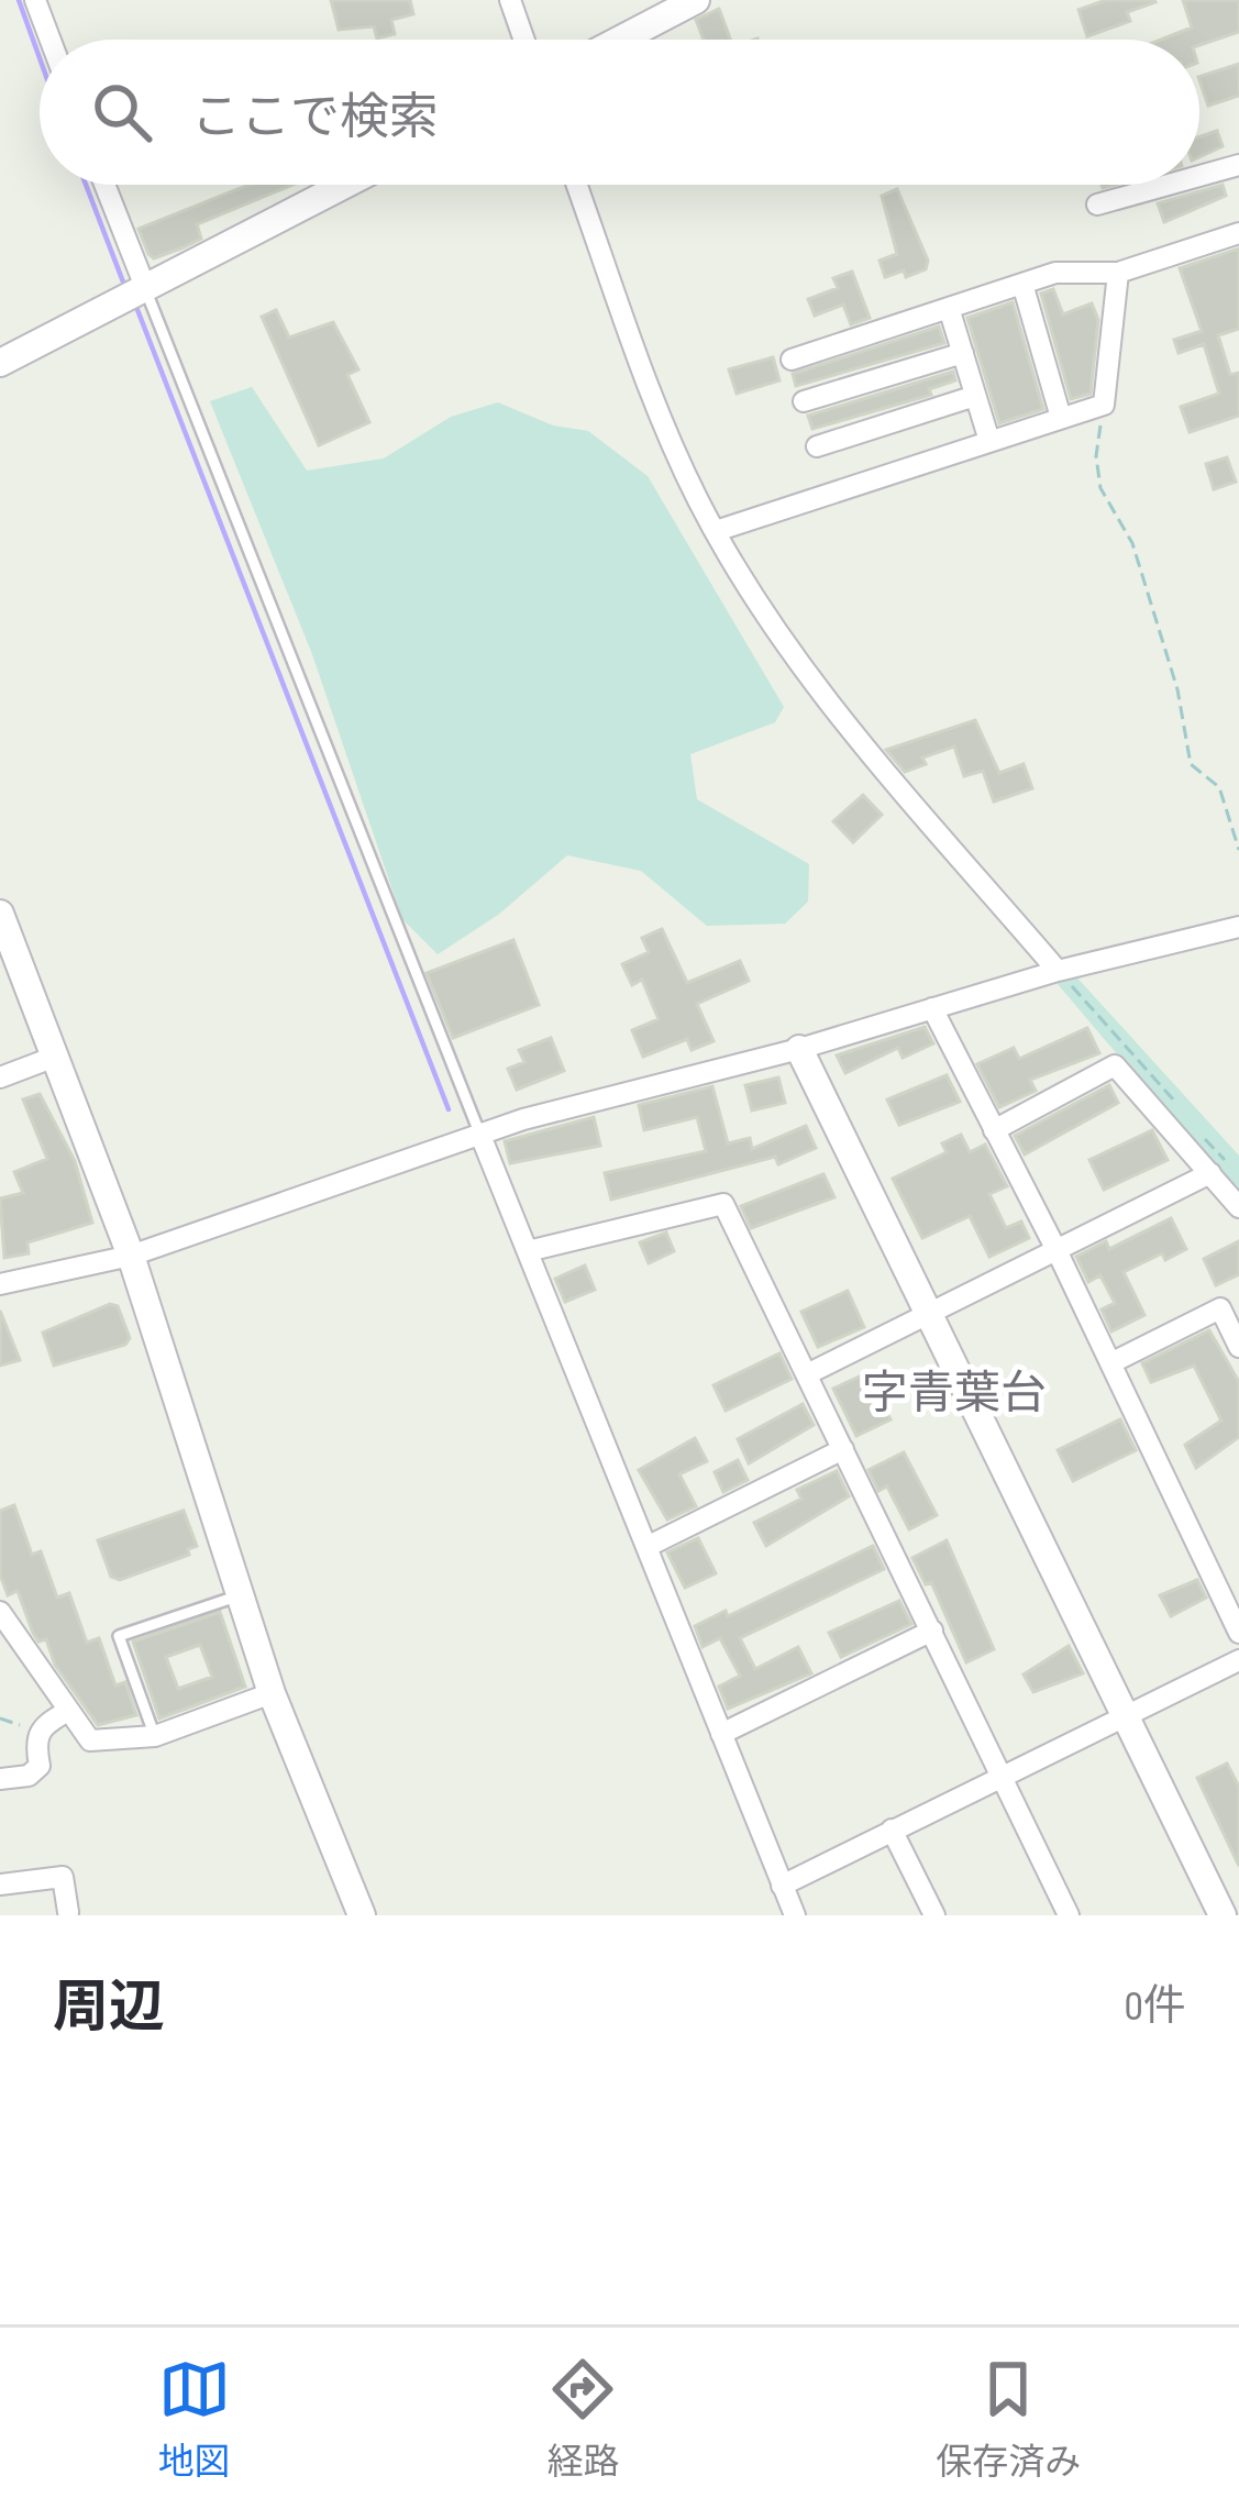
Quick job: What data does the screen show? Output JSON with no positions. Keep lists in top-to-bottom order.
{
  "districts": ["字青葉台"],
  "page": {
    "search": "ここで検索",
    "heading": ["周辺", "0件"],
    "nav": ["地図", "経路", "保存済み"]
  }
}
